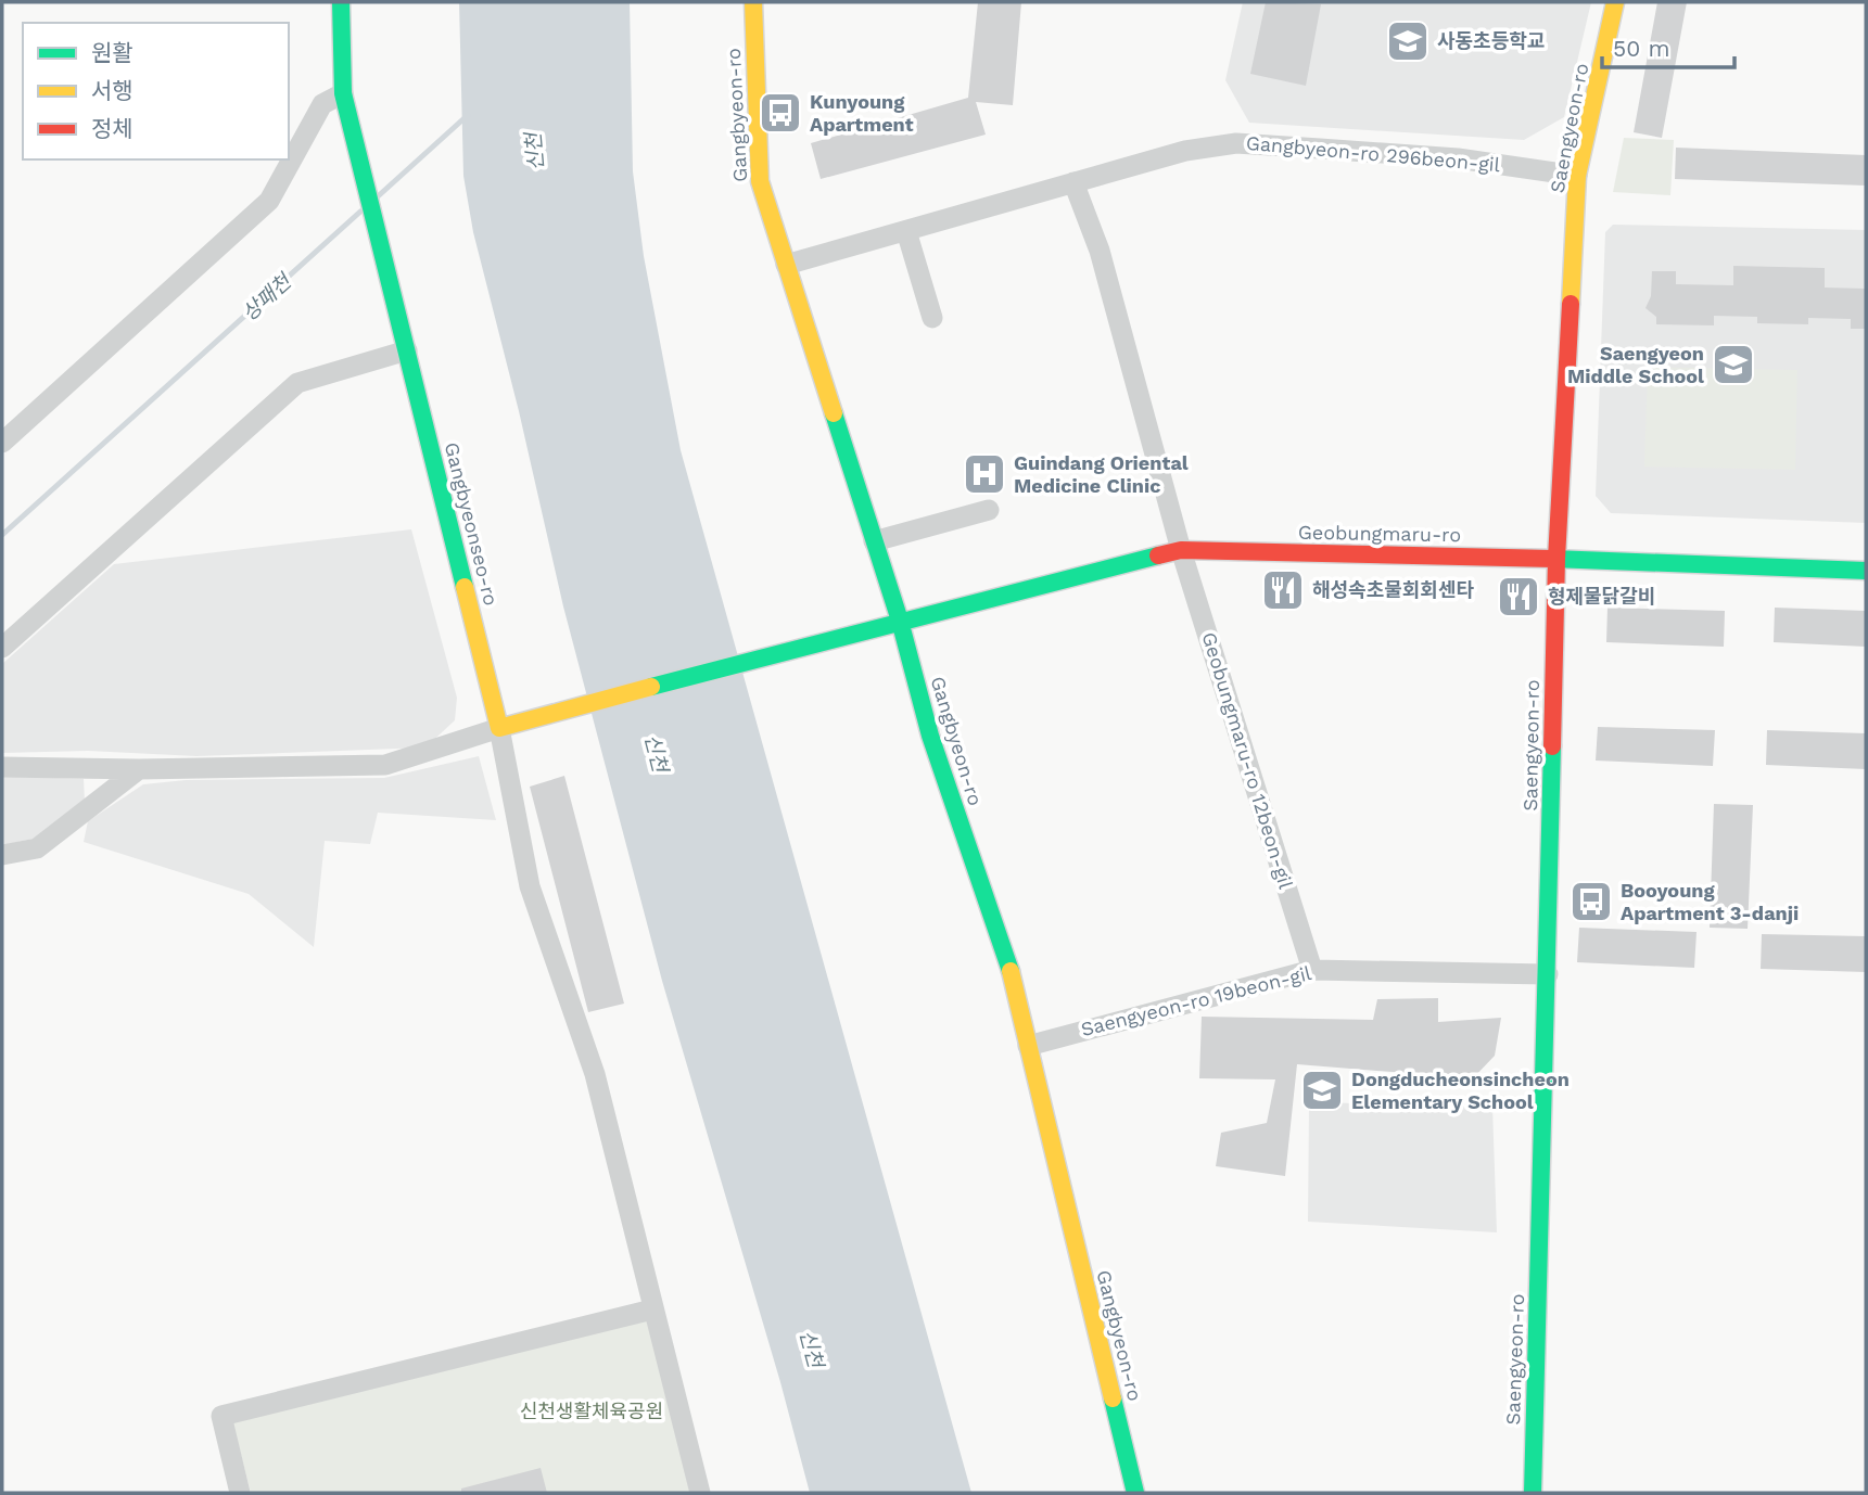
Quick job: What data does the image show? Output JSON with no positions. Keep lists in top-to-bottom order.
{
  "streets": {
    "street": [
      "Gangbyeon-ro",
      "Saengyeon-ro",
      "Gangbyeon-ro 296beon-gil",
      "Gangbyeonseo-ro",
      "Geobungmaru-ro",
      "Geobungmaru-ro 12beon-gil",
      "Saengyeon-ro 19beon-gil"
    ]
  },
  "crossings": [
    ["Gangbyeon-ro", "Gangbyeon-ro 296beon-gil"],
    ["Gangbyeon-ro", "Geobungmaru-ro"],
    ["Gangbyeon-ro", "Saengyeon-ro 19beon-gil"],
    ["Saengyeon-ro", "Gangbyeon-ro 296beon-gil"],
    ["Saengyeon-ro", "Geobungmaru-ro"],
    ["Saengyeon-ro", "Saengyeon-ro 19beon-gil"],
    ["Gangbyeon-ro 296beon-gil", "Geobungmaru-ro 12beon-gil"],
    ["Gangbyeonseo-ro", "Geobungmaru-ro"],
    ["Geobungmaru-ro", "Geobungmaru-ro 12beon-gil"],
    ["Geobungmaru-ro 12beon-gil", "Saengyeon-ro 19beon-gil"]
  ],
  "water": ["신천", "상패천"],
  "parks": ["신천생활체육공원"],
  "places": {
    "school or university": ["사동초등학교", "Saengyeon Middle School", "Dongducheonsincheon Elementary School"],
    "bus stop": ["Kunyoung Apartment", "Booyoung Apartment 3-danji"],
    "hospital": ["Guindang Oriental Medicine Clinic"],
    "restaurant": ["해성속초물회회센타", "형제물닭갈비"]
  },
  "legend": ["원활", "서행", "정체"],
  "scale_bar": "50 m"
}
